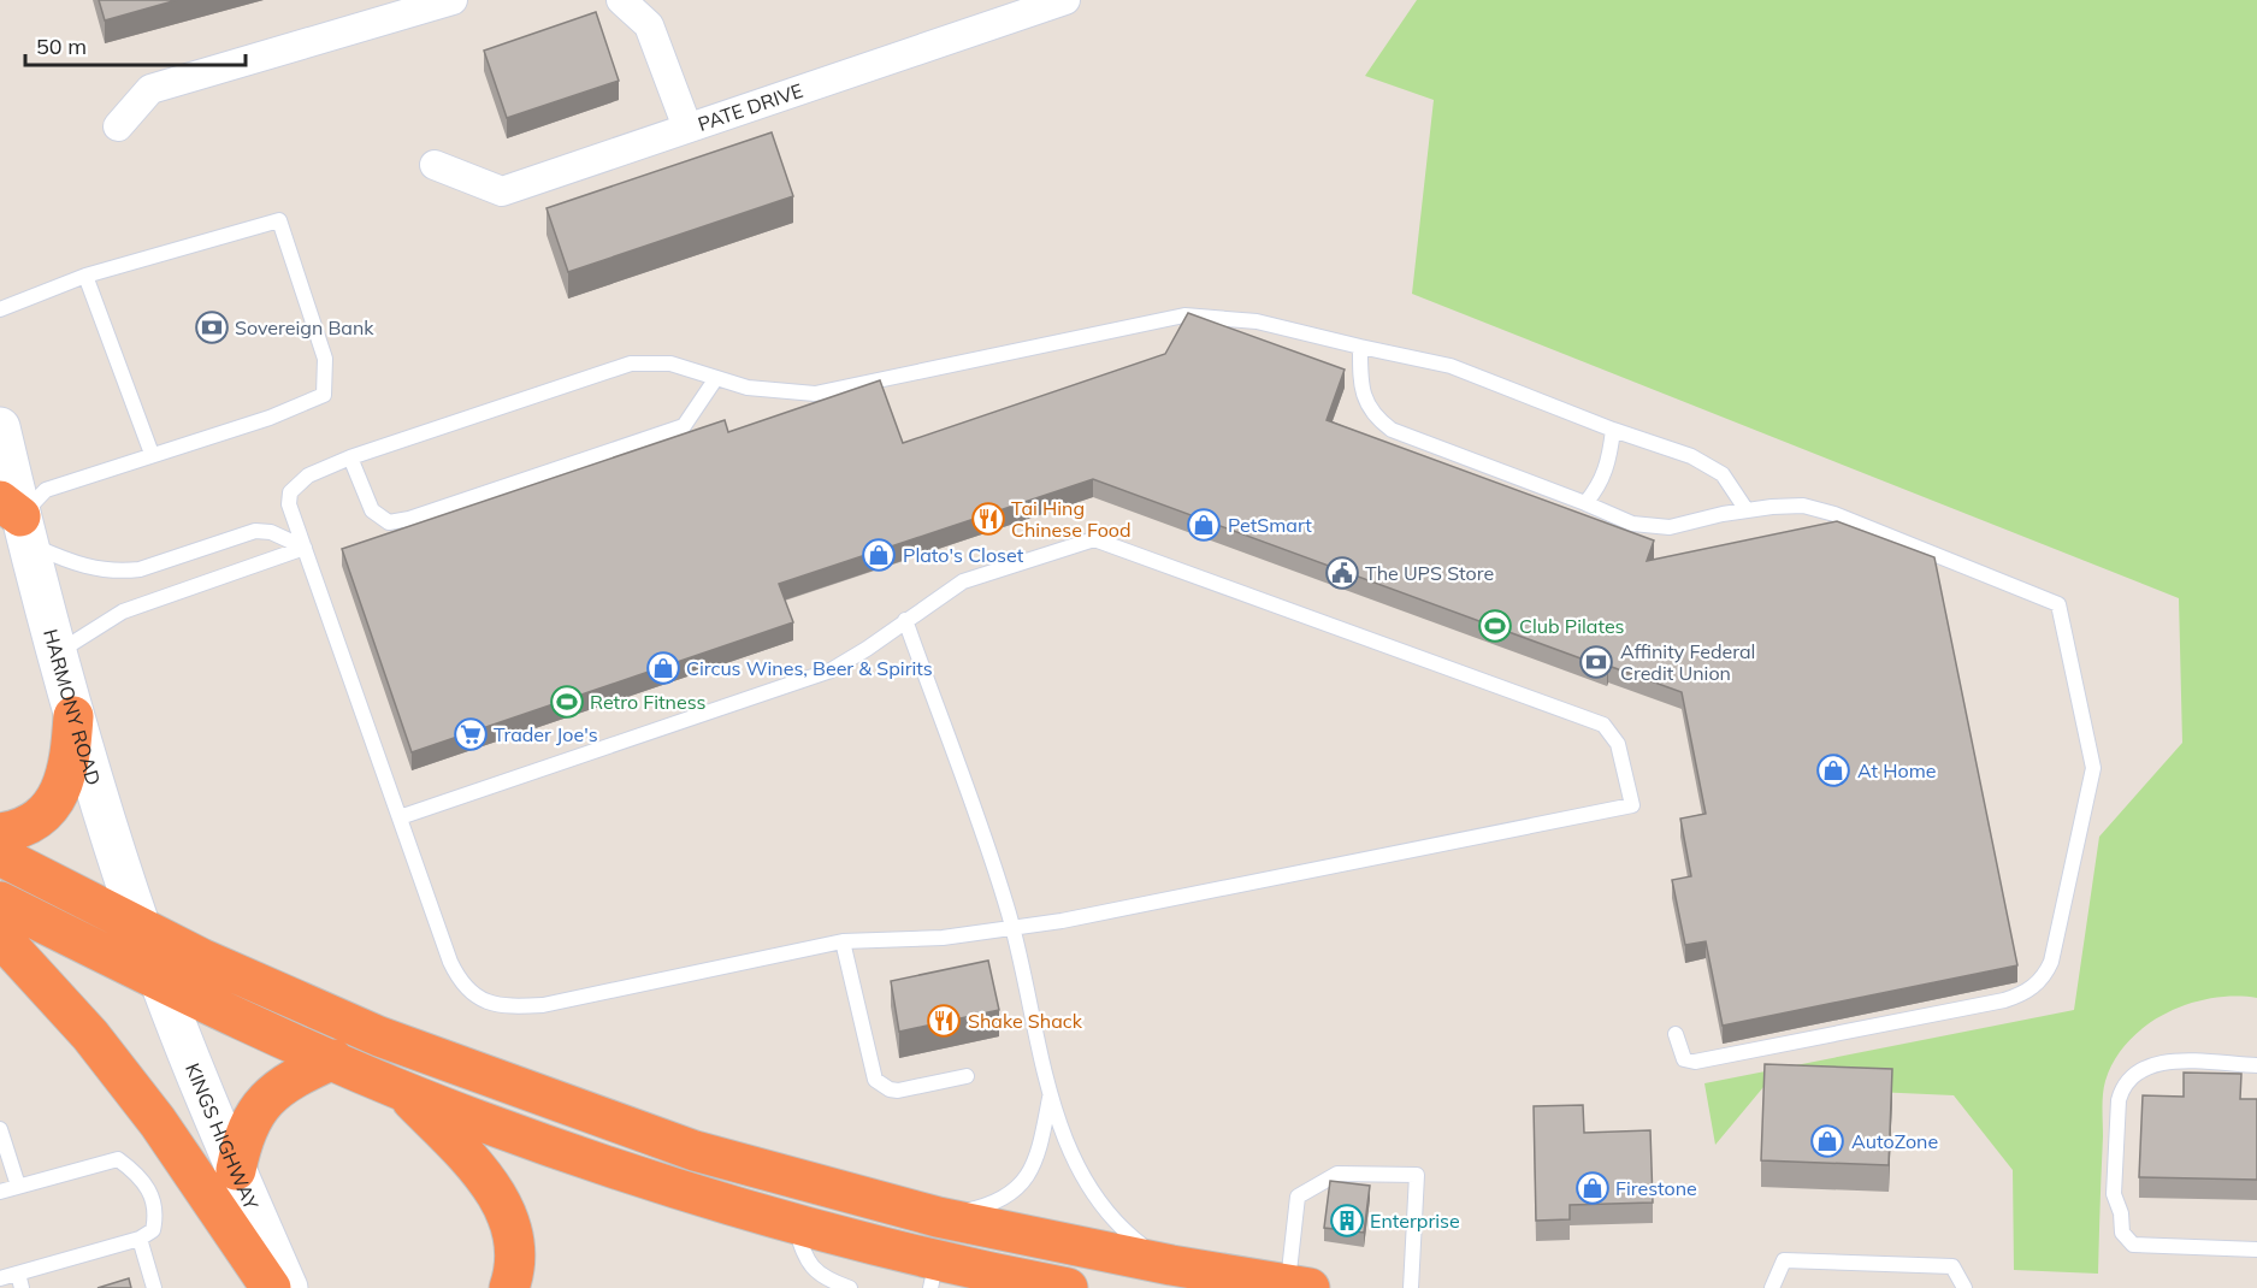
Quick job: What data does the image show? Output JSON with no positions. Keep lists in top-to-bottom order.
{
  "streets": {
    "street": ["PATE DRIVE", "HARMONY ROAD", "KINGS HIGHWAY"]
  },
  "crossings": [
    ["HARMONY ROAD", "KINGS HIGHWAY"]
  ],
  "places": {
    "bank": ["Sovereign Bank", "Affinity Federal Credit Union"],
    "restaurant": ["Tai Hing Chinese Food", "Shake Shack"],
    "shop": [
      "PetSmart",
      "Plato's Closet",
      "Circus Wines, Beer & Spirits",
      "At Home",
      "AutoZone",
      "Firestone"
    ],
    "public building": ["The UPS Store"],
    "sports": ["Club Pilates", "Retro Fitness"],
    "supermarket": ["Trader Joe's"],
    "building": ["Enterprise"]
  },
  "scale_bar": "50 m"
}
